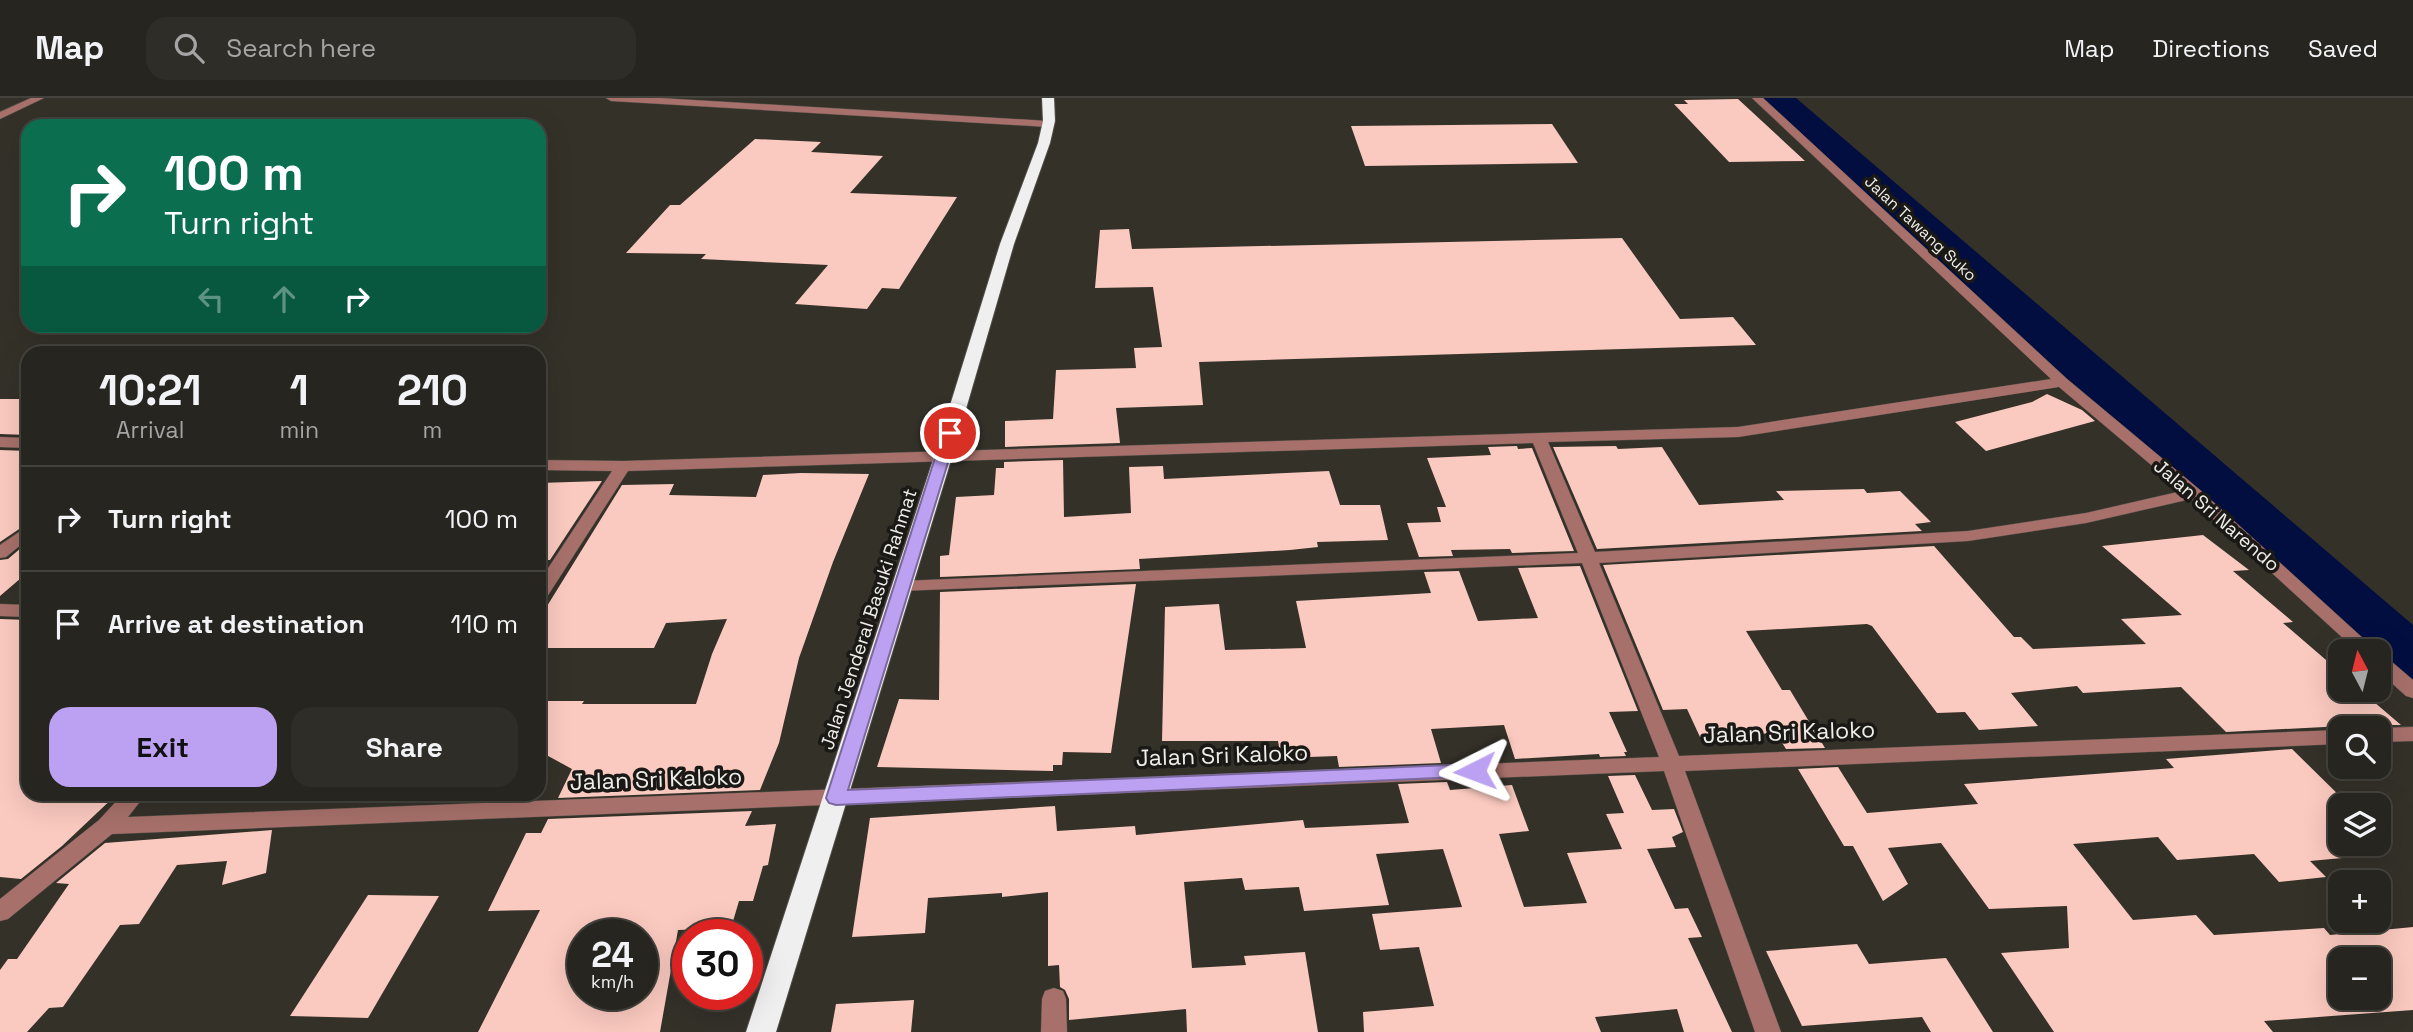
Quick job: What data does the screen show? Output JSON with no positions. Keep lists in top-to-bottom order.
{
  "streets": {
    "highway": ["Jalan Jenderal Basuki Rahmat"],
    "street": ["Jalan Tawang Suko", "Jalan Sri Narendo", "Jalan Sri Kaloko"]
  },
  "crossings": [
    ["Jalan Tawang Suko", "Jalan Sri Narendo"],
    ["Jalan Jenderal Basuki Rahmat", "Jalan Sri Kaloko"]
  ],
  "north": "top",
  "page": {
    "header": "Map",
    "search": "Search here",
    "nav": ["Map", "Directions", "Saved"],
    "turn": ["100 m", "Turn right"],
    "eta": [
      "10:21",
      "Arrival",
      "1",
      "min",
      "210",
      "m"
    ],
    "list": [
      {
        "name": "Turn right",
        "value": "100 m"
      },
      {
        "name": "Arrive at destination",
        "value": "110 m"
      }
    ],
    "map_buttons": ["+", "−"],
    "buttons": ["Exit", "Share"],
    "speed": "24 km/h",
    "limit": "30"
  }
}
